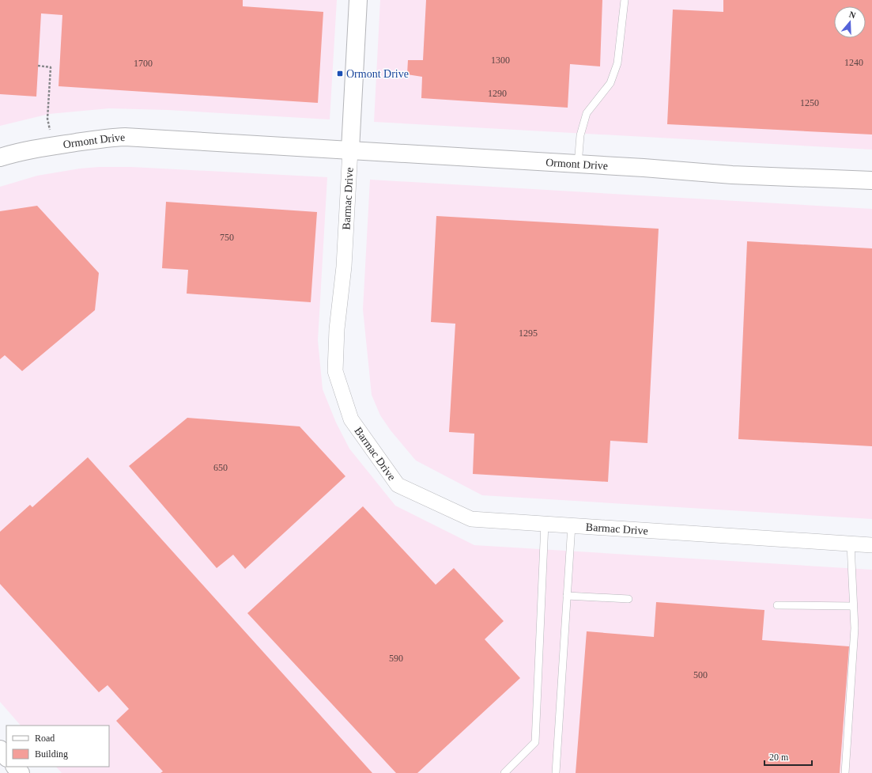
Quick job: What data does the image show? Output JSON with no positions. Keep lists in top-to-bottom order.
{
  "streets": {
    "street": ["Ormont Drive", "Barmac Drive"]
  },
  "crossings": [
    ["Ormont Drive", "Barmac Drive"]
  ],
  "places": {
    "transit": ["Ormont Drive"]
  },
  "house_numbers": [
    "1300",
    "1240",
    "1700",
    "1290",
    "1250",
    "750",
    "1295",
    "650",
    "590",
    "500"
  ],
  "legend": ["Road", "Building"],
  "scale_bar": "20 m",
  "north": "top"
}
